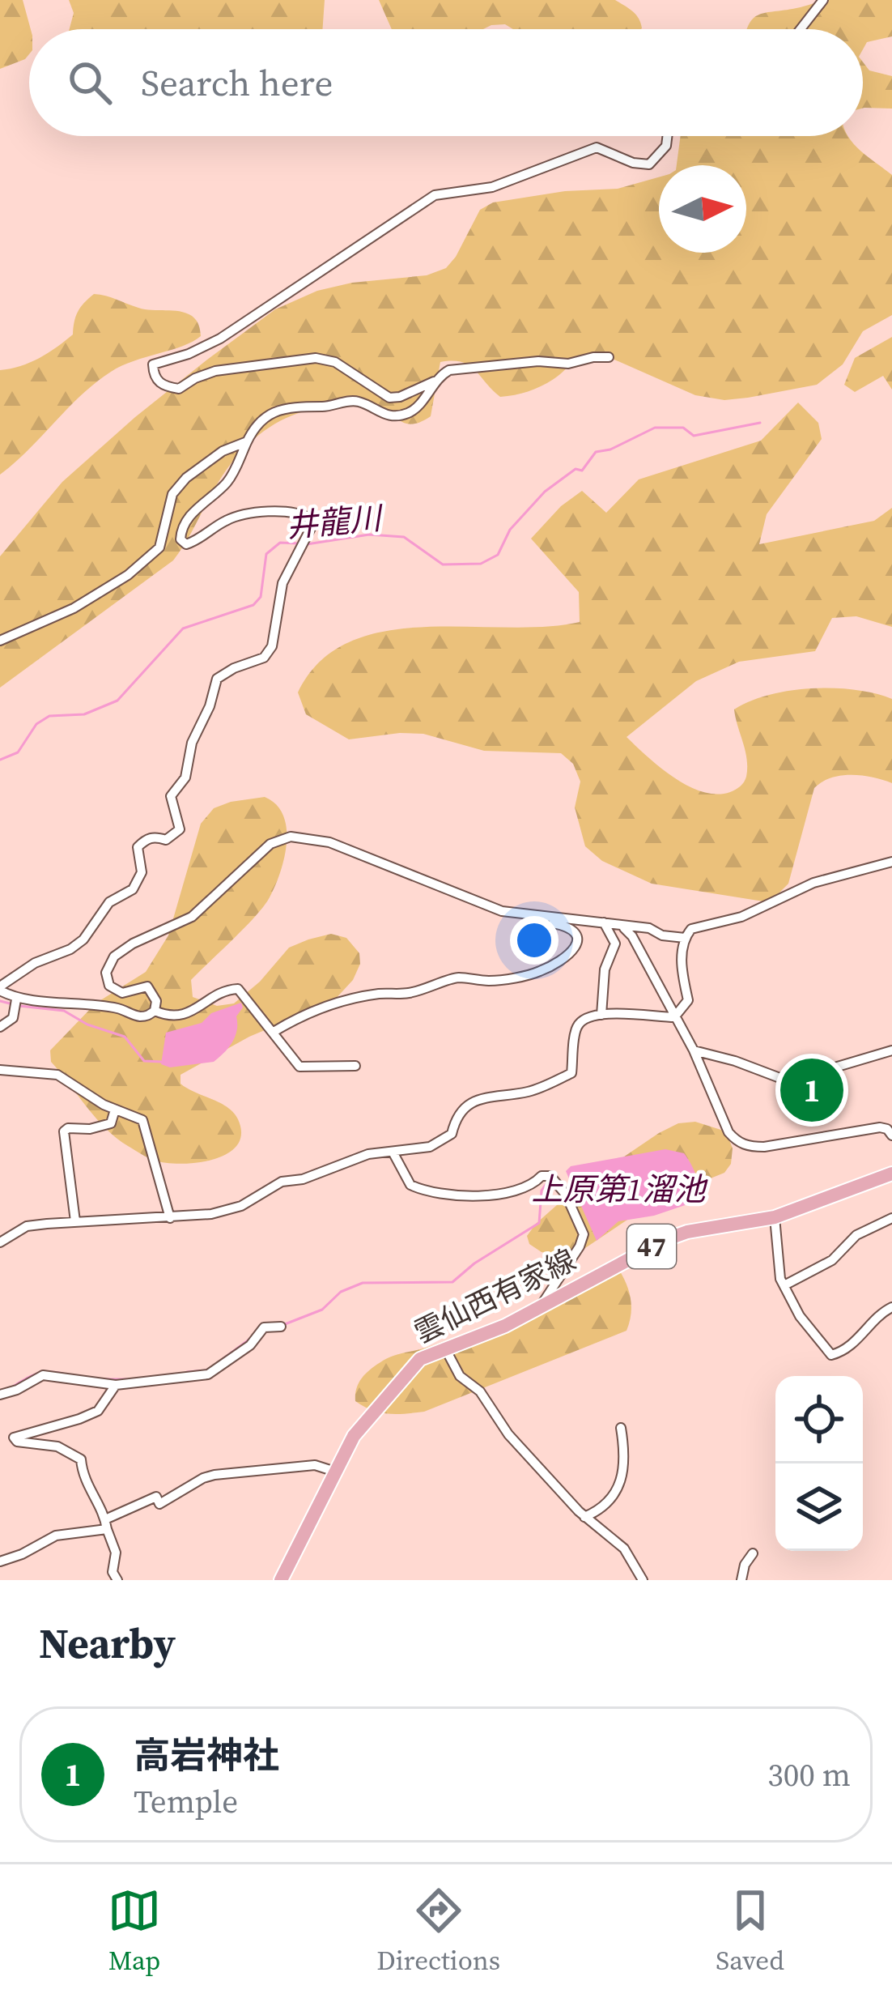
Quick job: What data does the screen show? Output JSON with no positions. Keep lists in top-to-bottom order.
{
  "streets": {
    "main road": ["47", "雲仙西有家線"]
  },
  "water": ["井龍川", "上原第1溜池"],
  "north": "right",
  "page": {
    "search": "Search here",
    "pins": "1",
    "heading": "Nearby",
    "list": [
      {
        "mark": "1",
        "name": "高岩神社",
        "note": "Temple",
        "value": "300 m"
      }
    ],
    "nav": ["Map", "Directions", "Saved"]
  }
}
